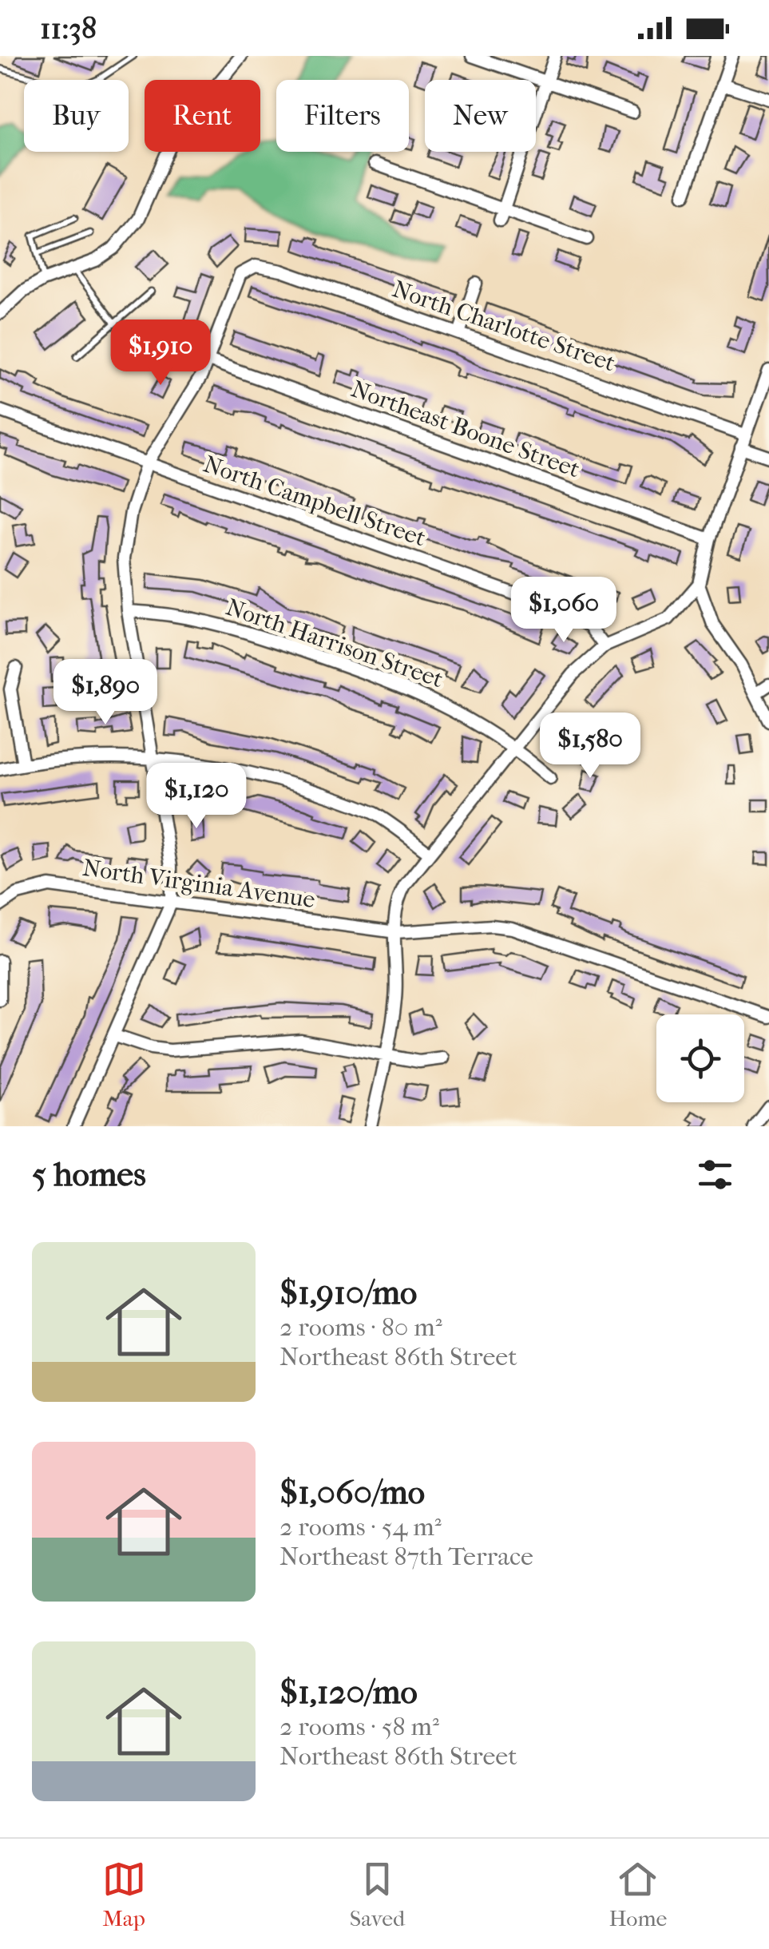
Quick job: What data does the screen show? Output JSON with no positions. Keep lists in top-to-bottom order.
{
  "streets": {
    "street": [
      "North Charlotte Street",
      "Northeast Boone Street",
      "North Campbell Street",
      "North Harrison Street",
      "North Virginia Avenue"
    ]
  },
  "crossings": [
    ["North Charlotte Street", "Northeast Boone Street"]
  ],
  "page": {
    "status": "11:38",
    "chip": [
      "Buy",
      "Rent",
      "Filters",
      "New"
    ],
    "price": [
      "$1,910",
      "$1,060",
      "$1,890",
      "$1,580",
      "$1,120"
    ],
    "heading": "5 homes",
    "list": [
      {
        "name": "$1,910/mo",
        "note": "2 rooms · 80 m² · Northeast 86th Street"
      },
      {
        "name": "$1,060/mo",
        "note": "2 rooms · 54 m² · Northeast 87th Terrace"
      },
      {
        "name": "$1,120/mo",
        "note": "2 rooms · 58 m² · Northeast 86th Street"
      }
    ],
    "tabs": ["Map", "Saved", "Home"]
  }
}
